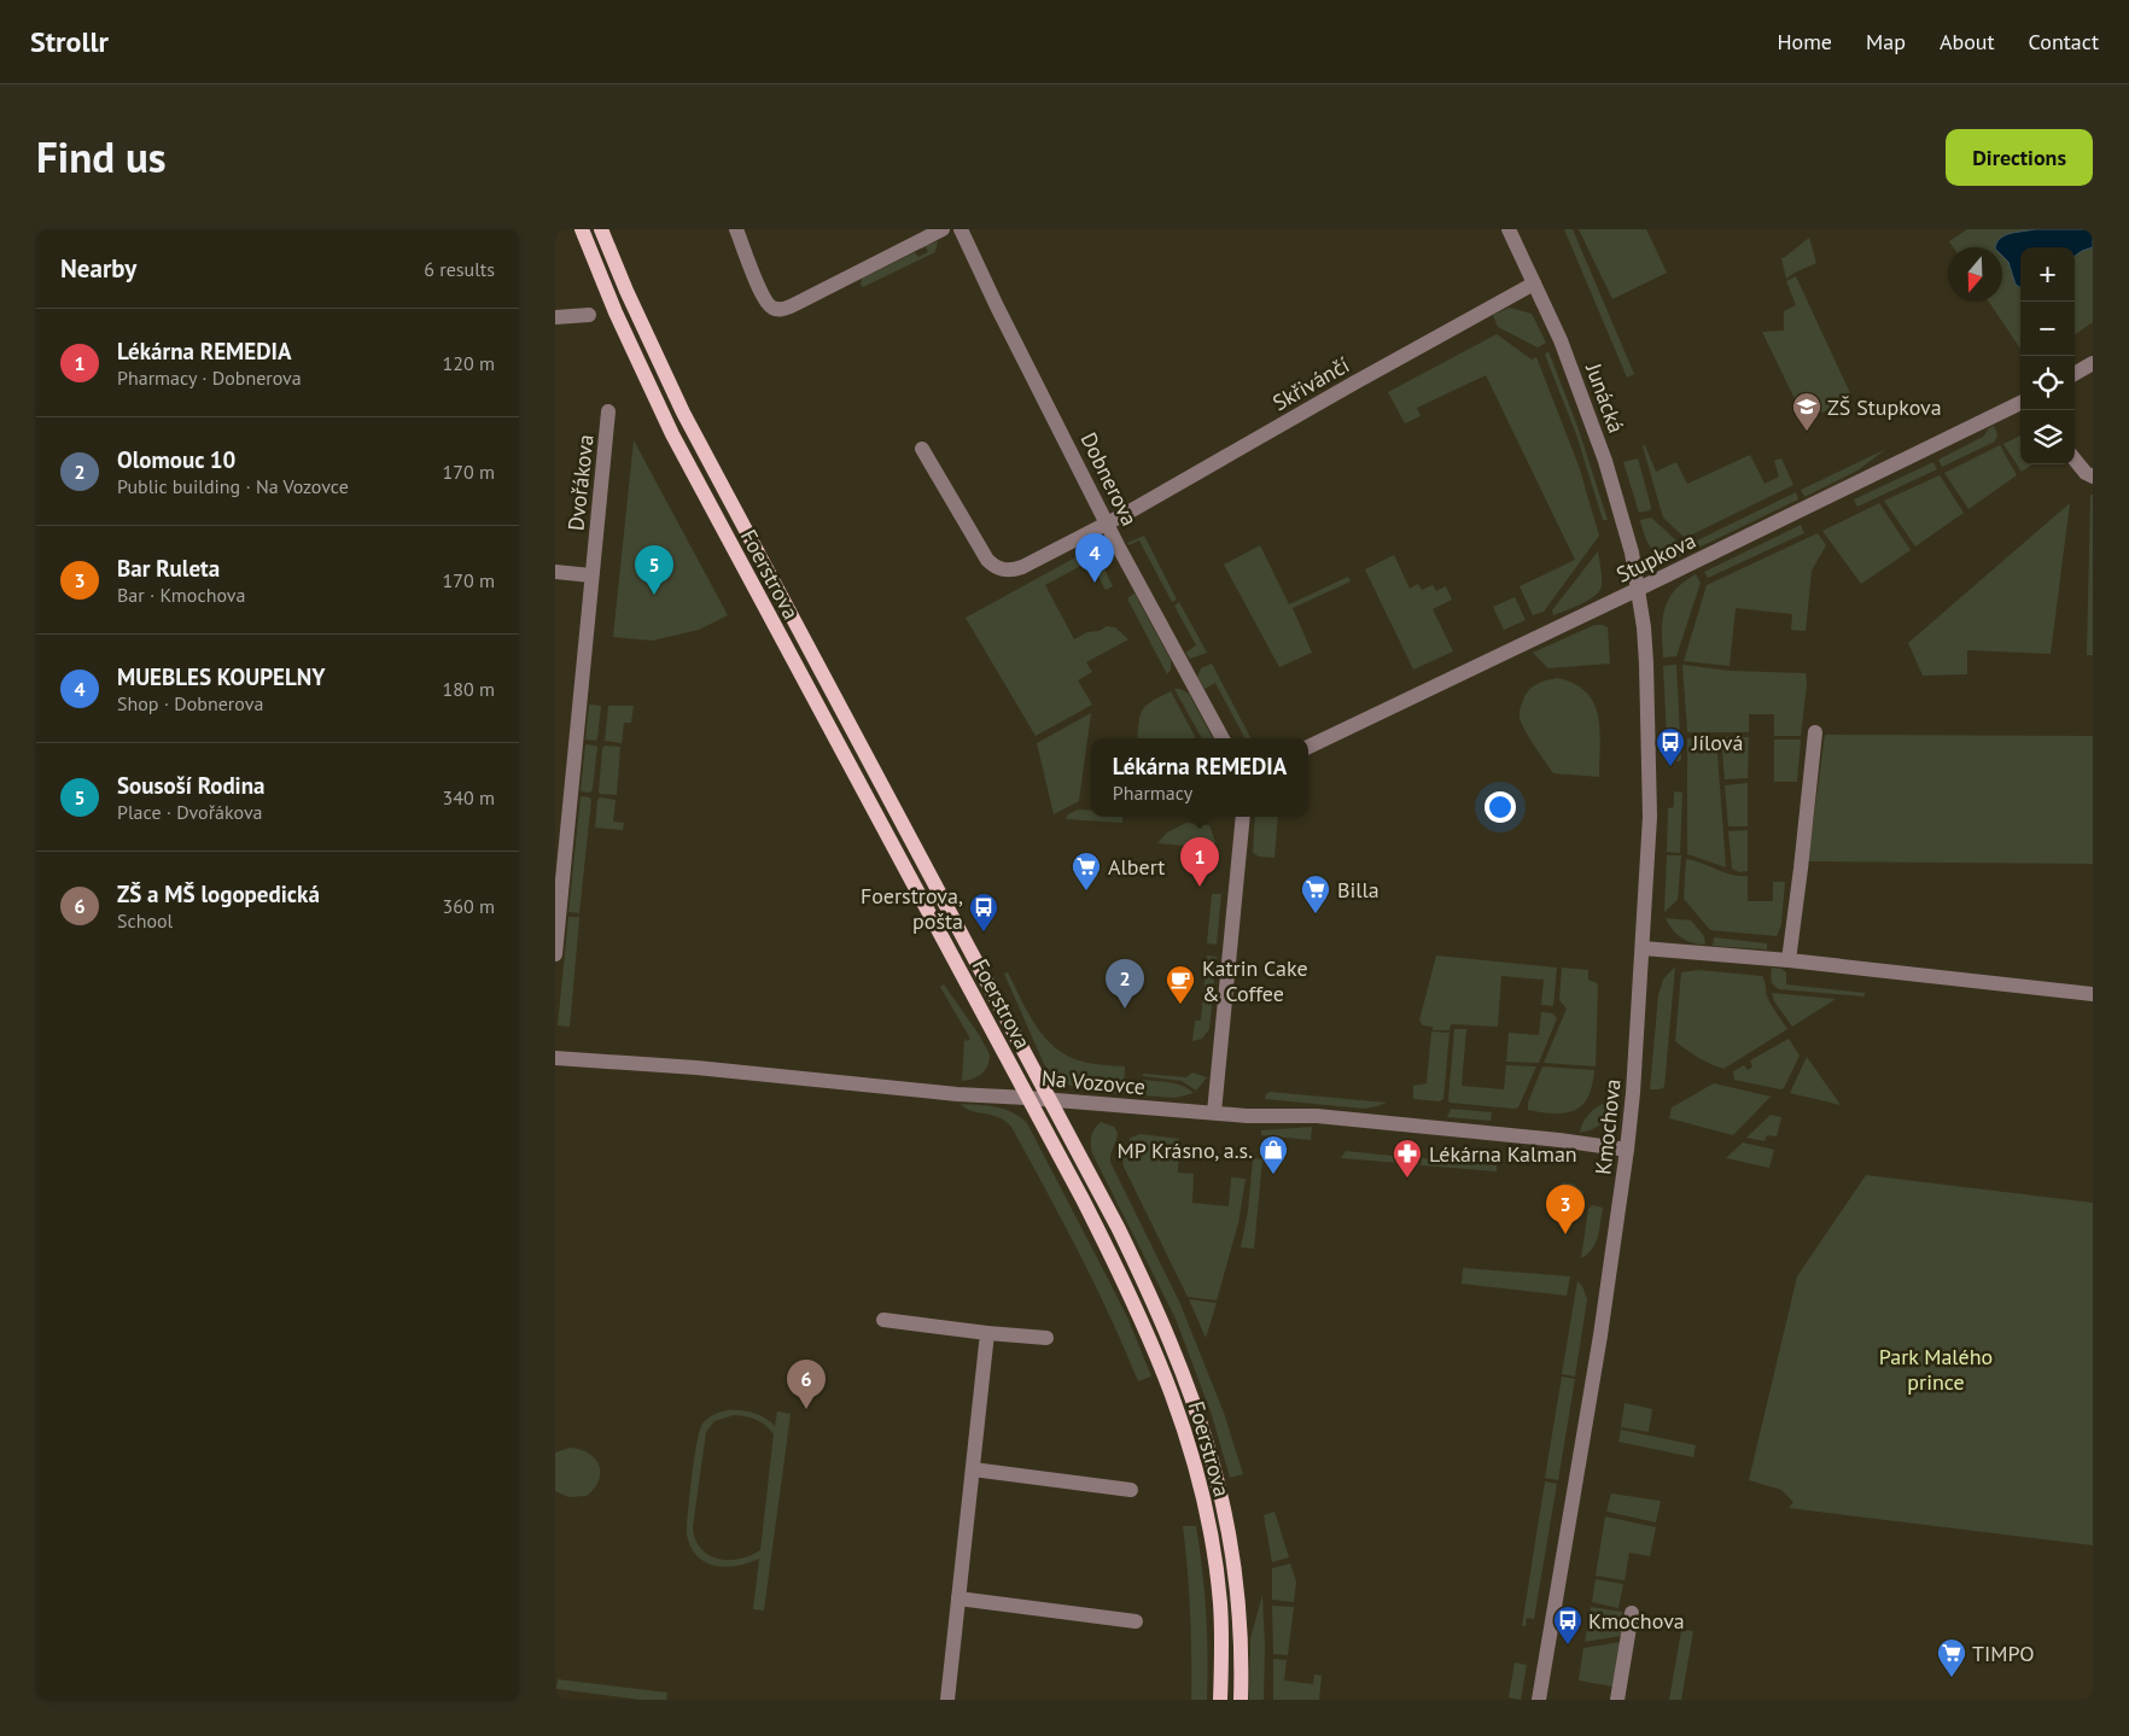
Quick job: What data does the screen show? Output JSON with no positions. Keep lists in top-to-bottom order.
{
  "streets": {
    "main road": ["Foerstrova"],
    "street": [
      "Skřivánčí",
      "Junácká",
      "Dobnerova",
      "Dvořákova",
      "Stupkova",
      "Na Vozovce",
      "Kmochova"
    ]
  },
  "crossings": [
    ["Skřivánčí", "Junácká"],
    ["Skřivánčí", "Dobnerova"],
    ["Junácká", "Stupkova"],
    ["Junácká", "Kmochova"],
    ["Stupkova", "Kmochova"],
    ["Foerstrova", "Na Vozovce"],
    ["Na Vozovce", "Kmochova"]
  ],
  "parks": ["Park Malého prince"],
  "places": {
    "school or university": ["ZŠ Stupkova"],
    "bus stop": ["Jílová", "Foerstrova, pošta", "Kmochova"],
    "supermarket": ["Albert", "Billa", "TIMPO"],
    "cafe": ["Katrin Cake & Coffee"],
    "shop": ["MP Krásno, a.s."],
    "pharmacy": ["Lékárna Kalman"]
  },
  "north": "bottom",
  "page": {
    "header": "Strollr",
    "nav": [
      "Home",
      "Map",
      "About",
      "Contact"
    ],
    "title": "Find us",
    "buttons": "Directions",
    "heading": ["Nearby", "6 results"],
    "map_buttons": ["+", "−"],
    "list": [
      {
        "mark": "1",
        "name": "Lékárna REMEDIA",
        "note": "Pharmacy · Dobnerova",
        "value": "120 m"
      },
      {
        "mark": "2",
        "name": "Olomouc 10",
        "note": "Public building · Na Vozovce",
        "value": "170 m"
      },
      {
        "mark": "3",
        "name": "Bar Ruleta",
        "note": "Bar · Kmochova",
        "value": "170 m"
      },
      {
        "mark": "4",
        "name": "MUEBLES KOUPELNY",
        "note": "Shop · Dobnerova",
        "value": "180 m"
      },
      {
        "mark": "5",
        "name": "Sousoší Rodina",
        "note": "Place · Dvořákova",
        "value": "340 m"
      },
      {
        "mark": "6",
        "name": "ZŠ a MŠ logopedická",
        "note": "School",
        "value": "360 m"
      }
    ],
    "pins": [
      "4",
      "5",
      "1",
      "2",
      "3",
      "6"
    ],
    "popup": ["Lékárna REMEDIA", "Pharmacy"]
  }
}
